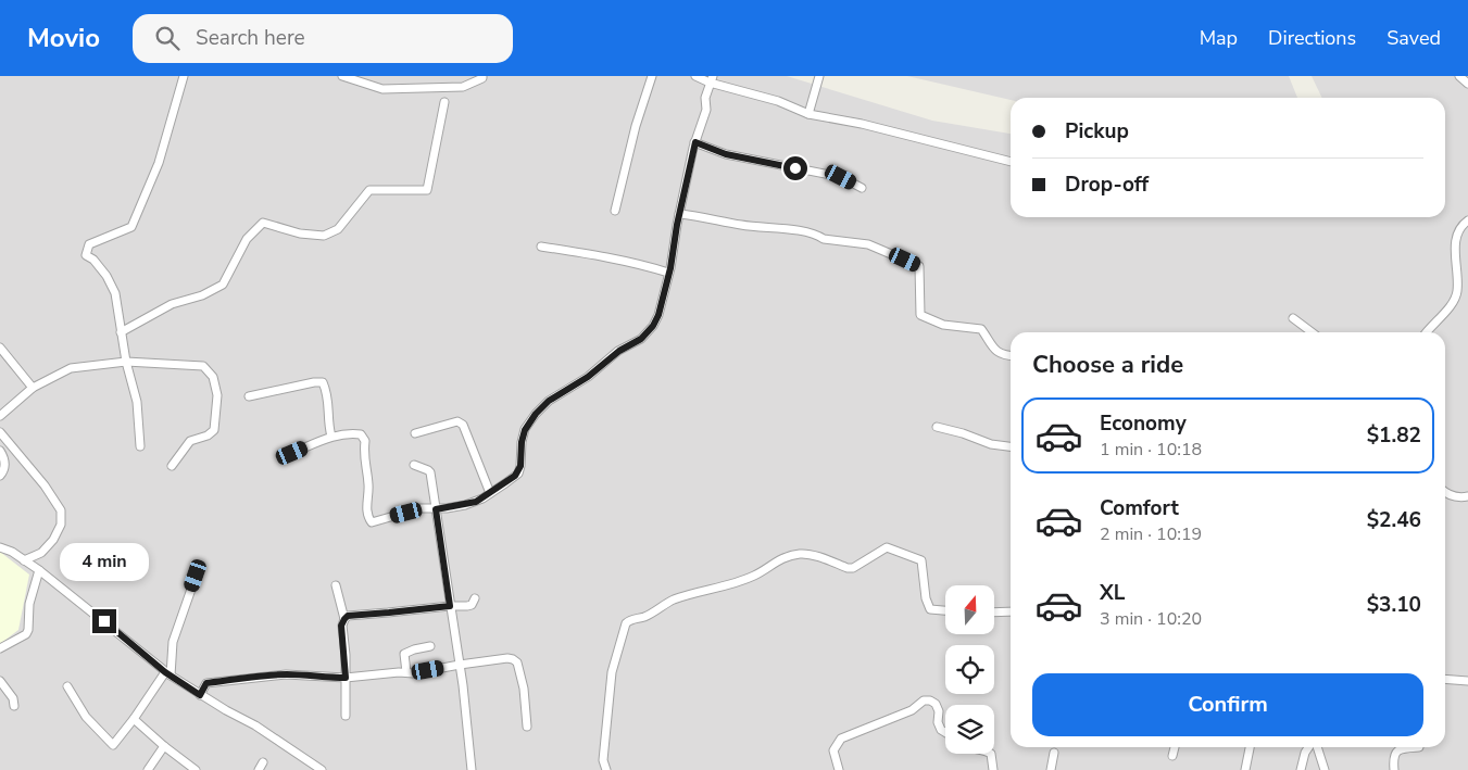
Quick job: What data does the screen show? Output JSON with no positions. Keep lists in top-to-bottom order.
{
  "north": "top",
  "page": {
    "header": "Movio",
    "search": "Search here",
    "nav": ["Map", "Directions", "Saved"],
    "banner": ["Pickup", "Drop-off"],
    "heading": "Choose a ride",
    "list": [
      {
        "name": "Economy",
        "note": "1 min · 10:18",
        "value": "$1.82"
      },
      {
        "name": "Comfort",
        "note": "2 min · 10:19",
        "value": "$2.46"
      },
      {
        "name": "XL",
        "note": "3 min · 10:20",
        "value": "$3.10"
      }
    ],
    "bubble": "4 min",
    "buttons": "Confirm"
  }
}
